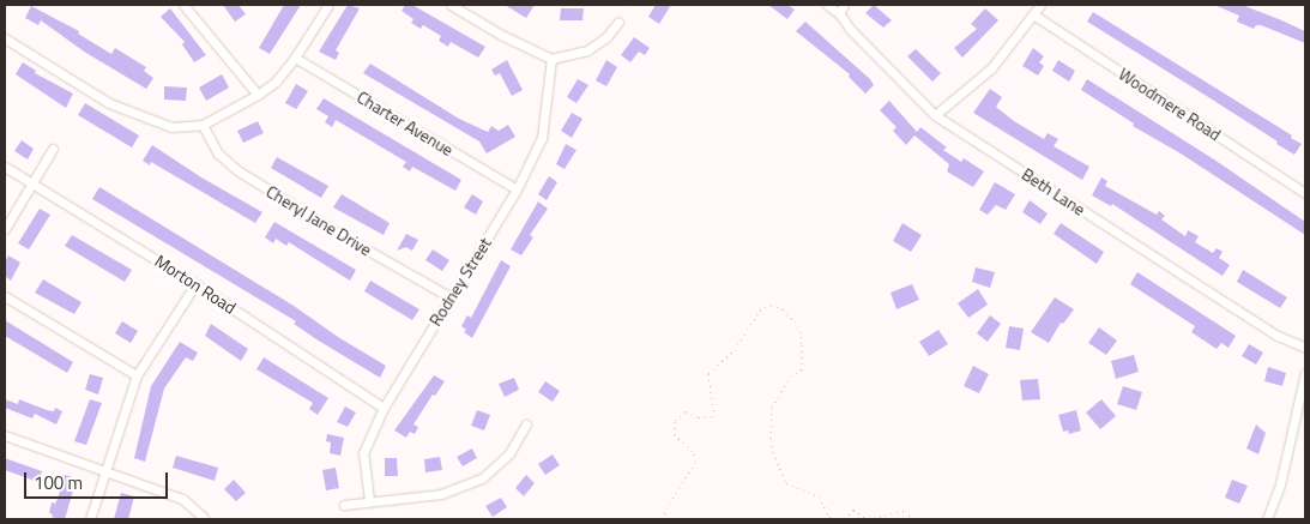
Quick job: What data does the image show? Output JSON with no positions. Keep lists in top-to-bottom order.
{
  "streets": {
    "street": [
      "Woodmere Road",
      "Charter Avenue",
      "Beth Lane",
      "Cheryl Jane Drive",
      "Rodney Street",
      "Morton Road"
    ]
  },
  "crossings": [
    ["Charter Avenue", "Rodney Street"],
    ["Cheryl Jane Drive", "Rodney Street"],
    ["Rodney Street", "Morton Road"]
  ],
  "scale_bar": "100 m"
}
